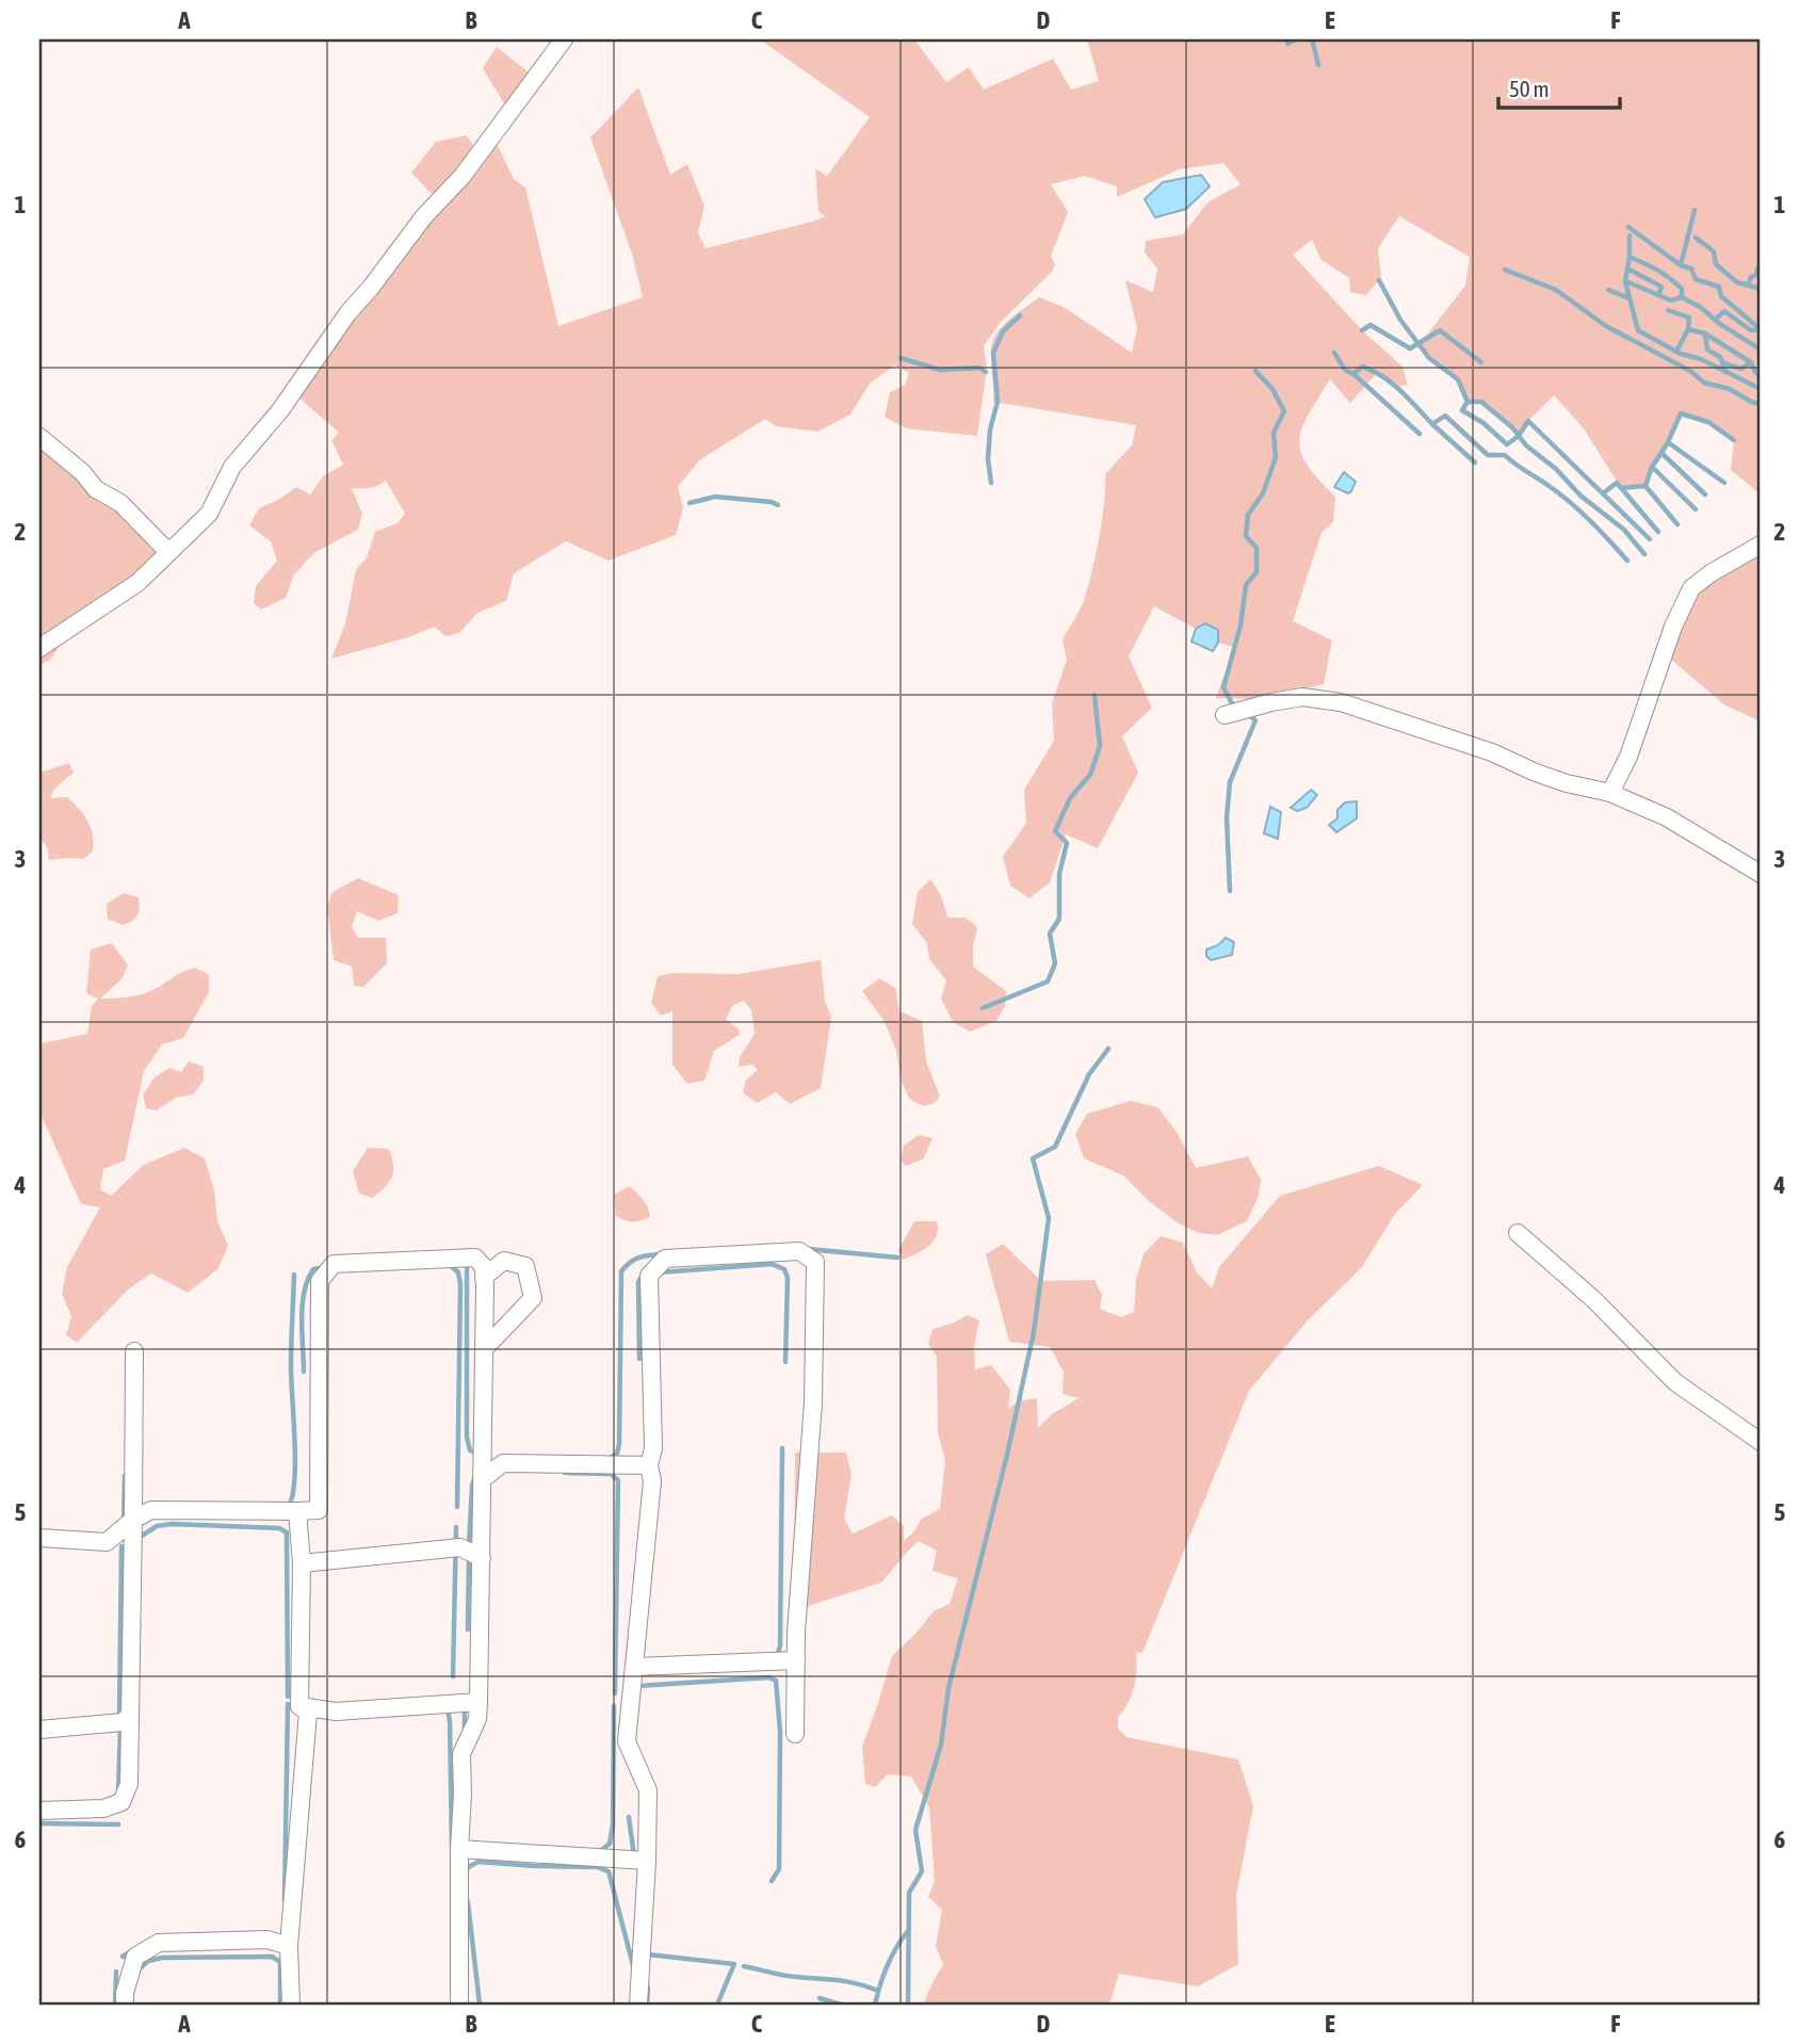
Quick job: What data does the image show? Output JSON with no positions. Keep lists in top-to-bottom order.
{
  "scale_bar": "50 m",
  "grid": {
    "columns": [
      "A",
      "B",
      "C",
      "D",
      "E",
      "F"
    ],
    "rows": [
      "1",
      "2",
      "3",
      "4",
      "5",
      "6"
    ]
  }
}
